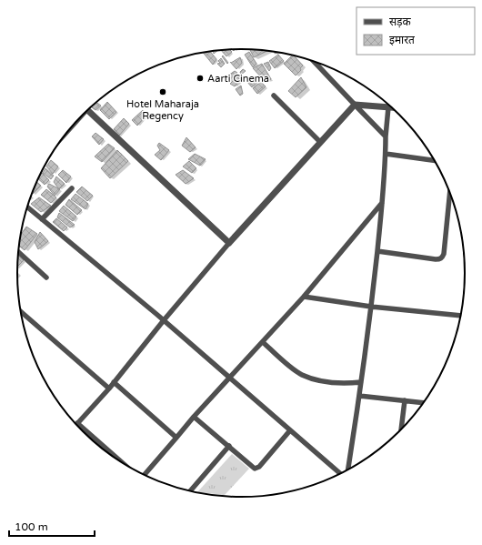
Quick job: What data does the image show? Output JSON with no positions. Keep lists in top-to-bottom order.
{
  "places": ["Aarti Cinema", "Hotel Maharaja Regency"],
  "legend": ["सड़क", "इमारत"],
  "scale_bar": "100 m"
}
